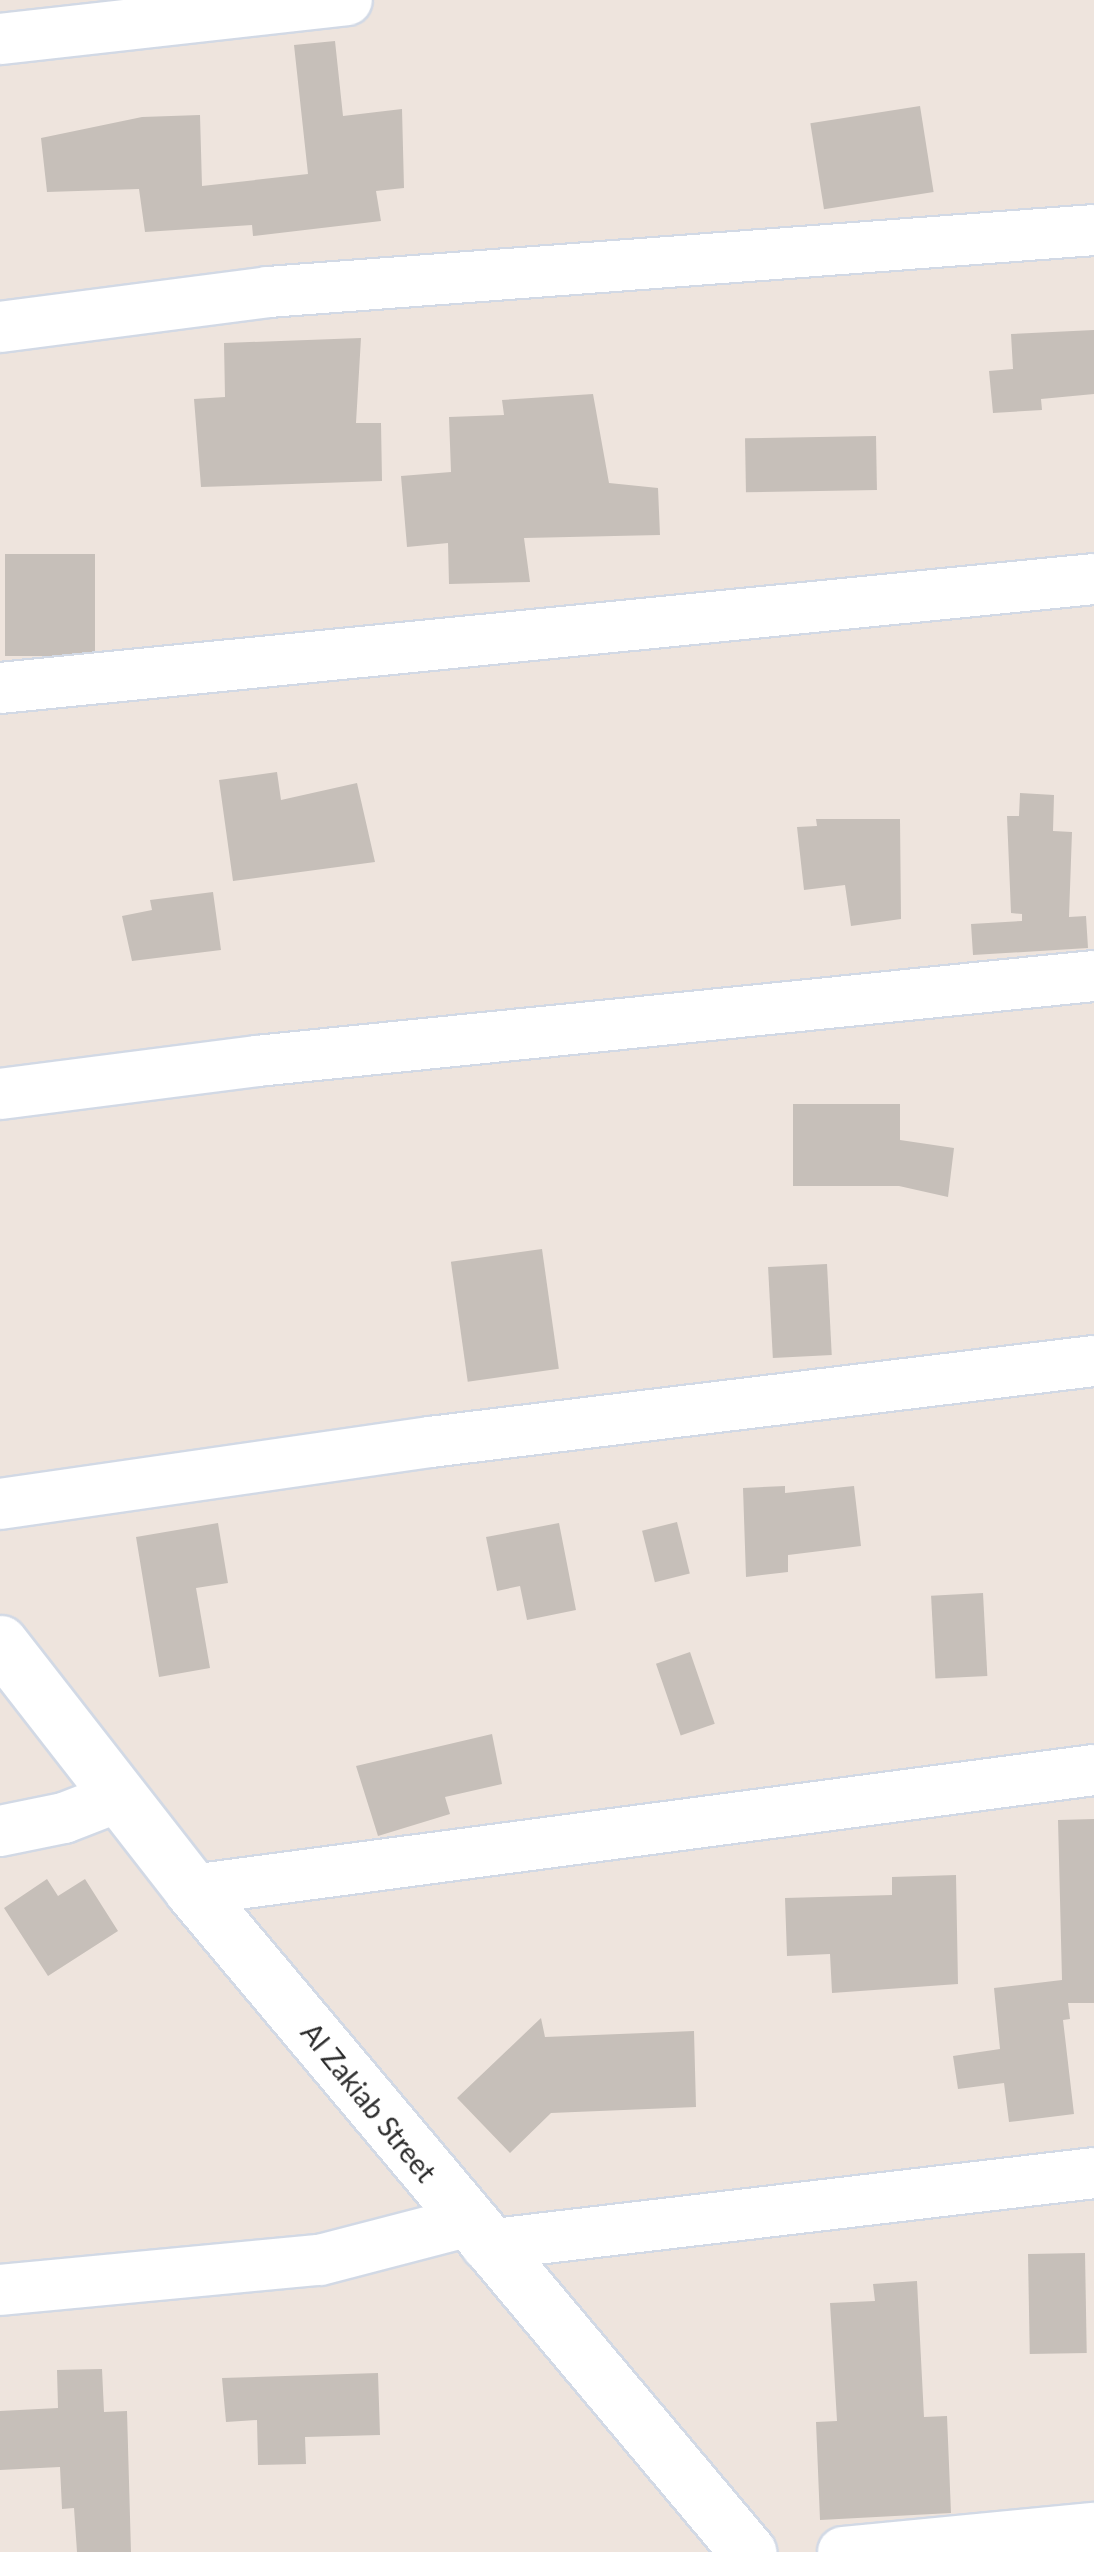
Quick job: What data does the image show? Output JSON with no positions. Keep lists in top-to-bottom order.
{
  "streets": {
    "street": ["Al Zakiab Street"]
  }
}
